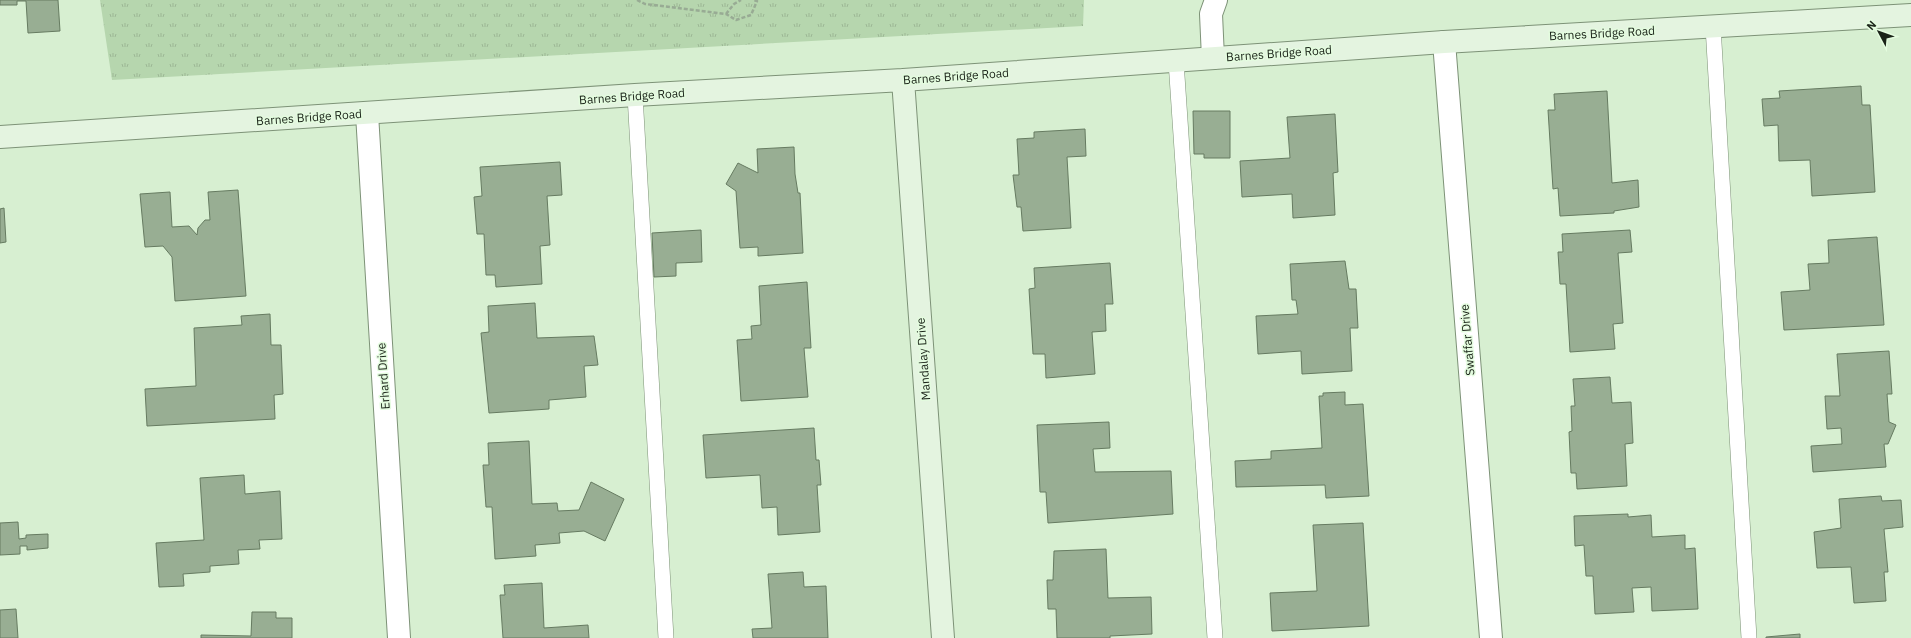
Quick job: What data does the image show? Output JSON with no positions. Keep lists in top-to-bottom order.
{
  "streets": {
    "street": [
      "Barnes Bridge Road",
      "Swaffar Drive",
      "Mandalay Drive",
      "Erhard Drive"
    ]
  },
  "crossings": [
    ["Barnes Bridge Road", "Swaffar Drive"],
    ["Barnes Bridge Road", "Mandalay Drive"],
    ["Barnes Bridge Road", "Erhard Drive"]
  ],
  "north": "top left"
}
